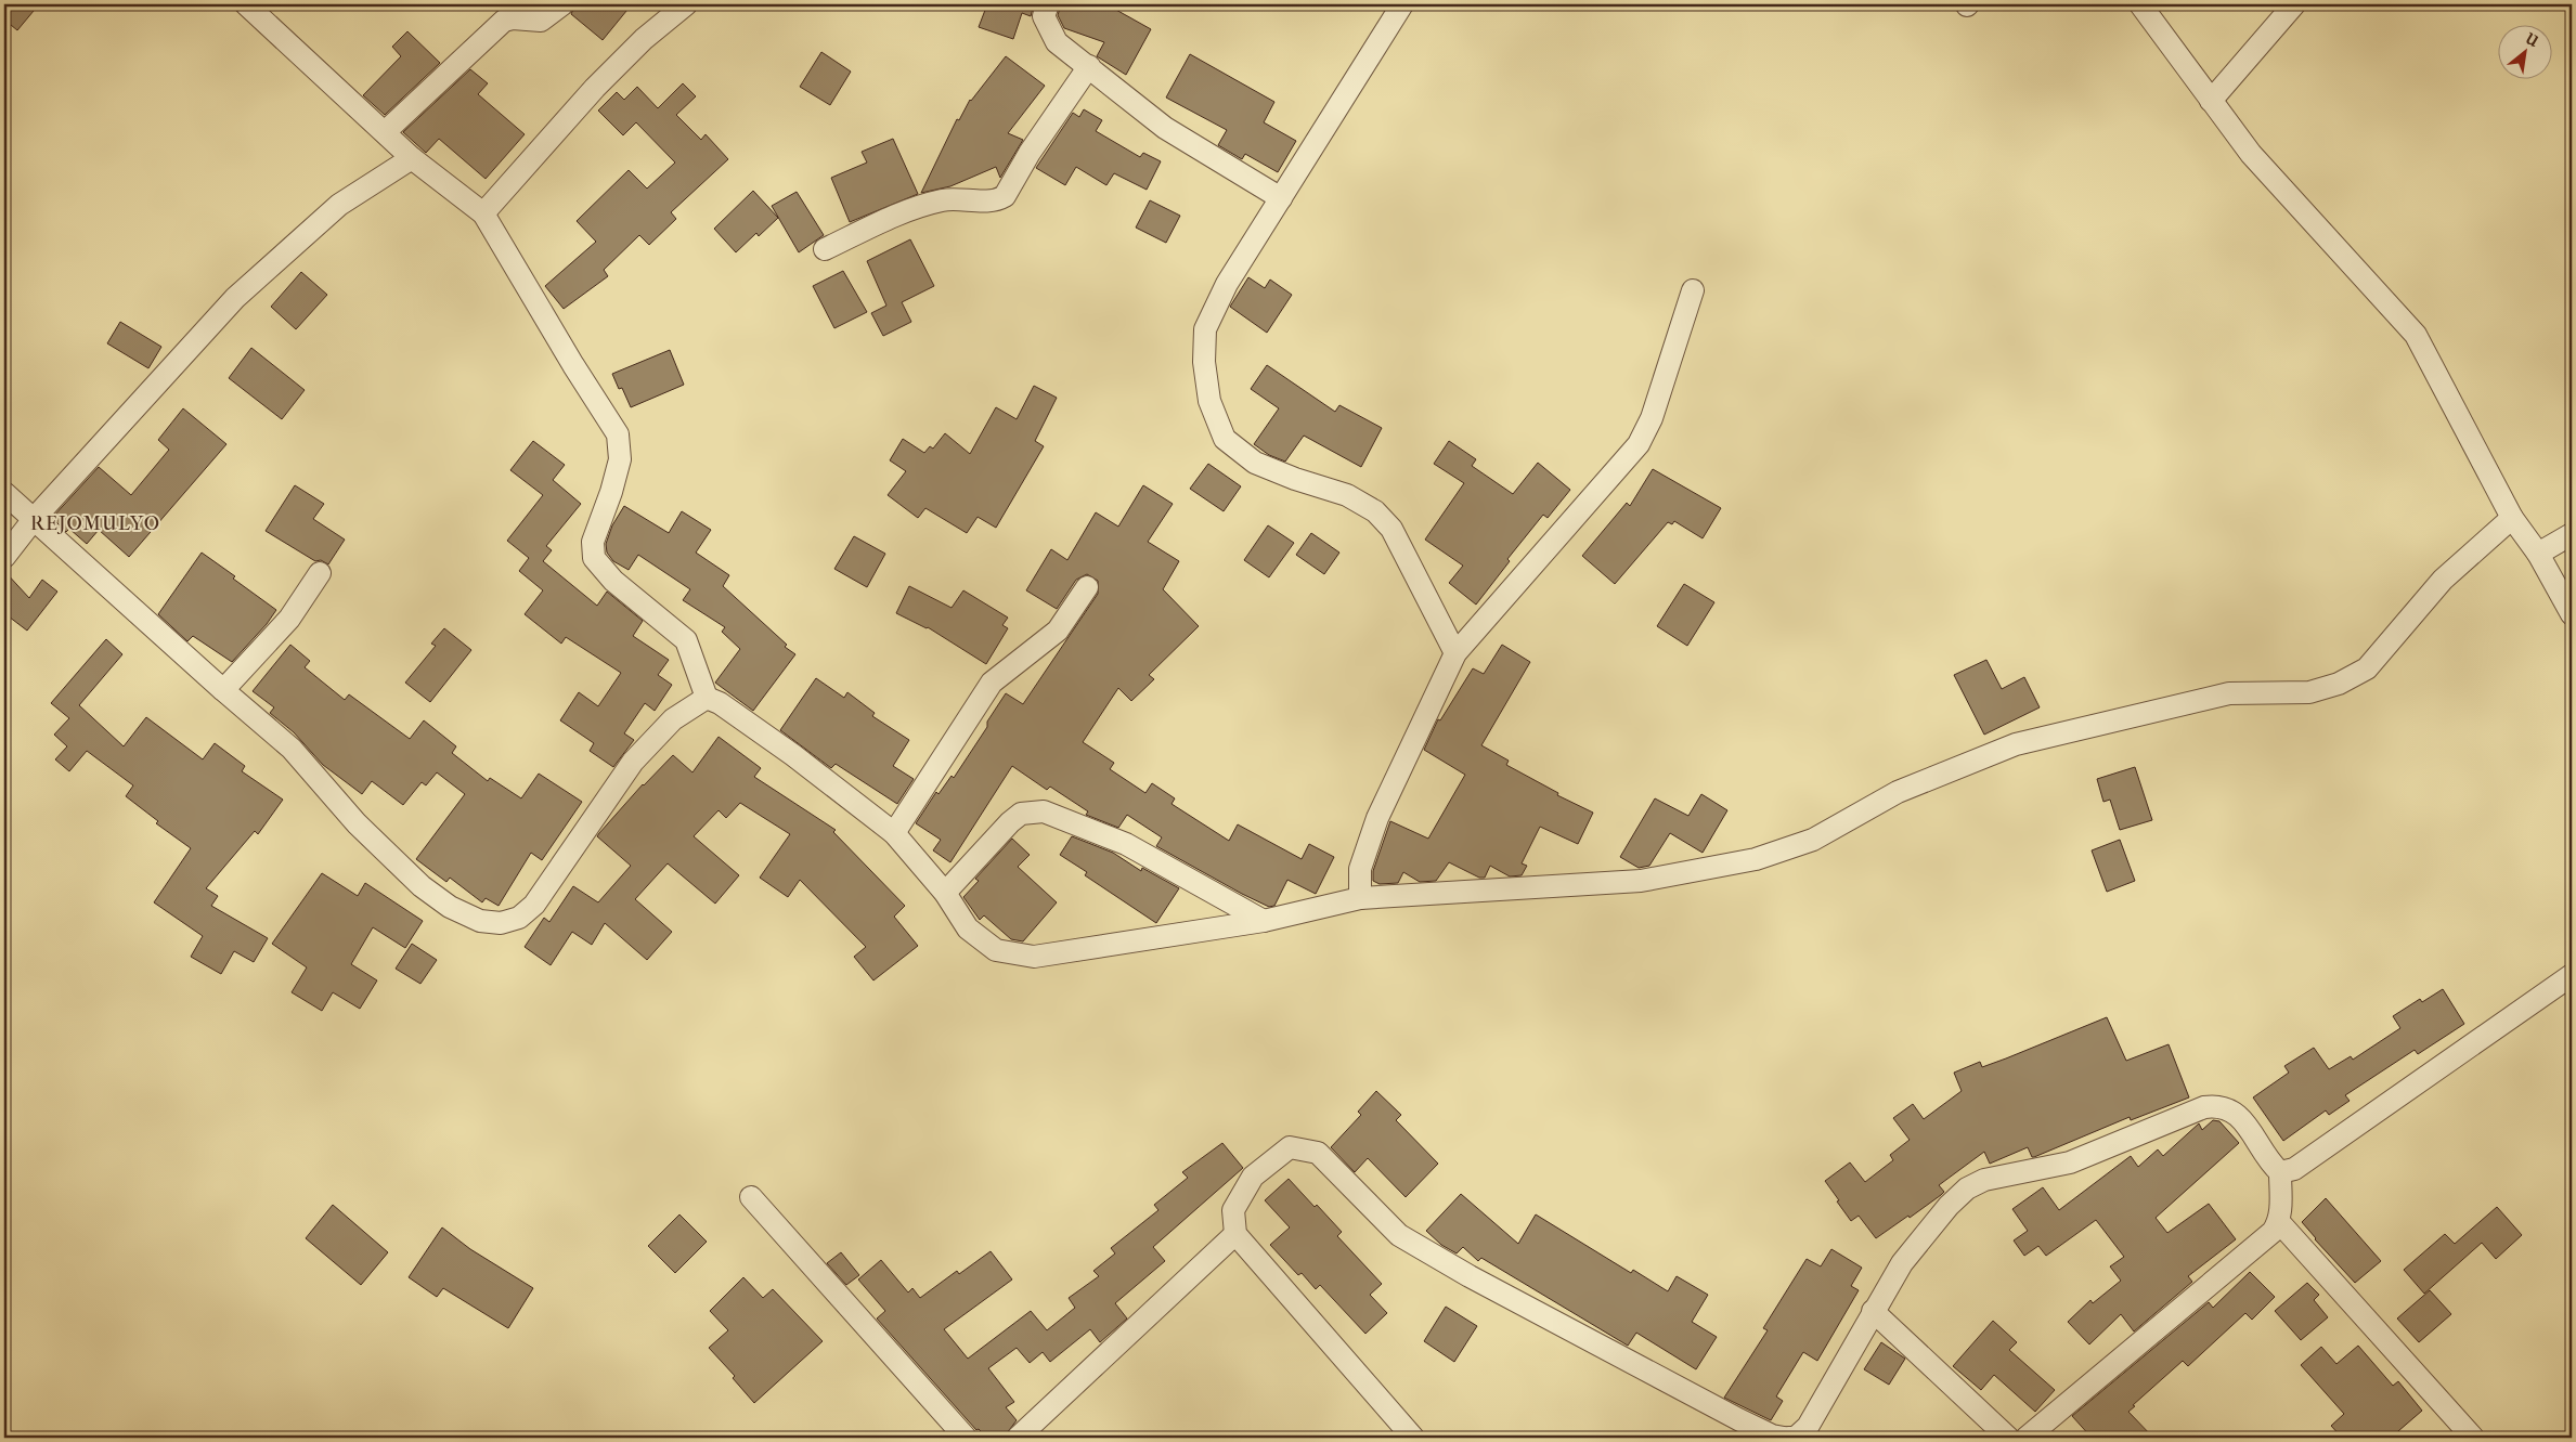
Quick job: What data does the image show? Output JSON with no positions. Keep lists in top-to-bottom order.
{
  "districts": ["REJOMULYO"],
  "north": "top right"
}
